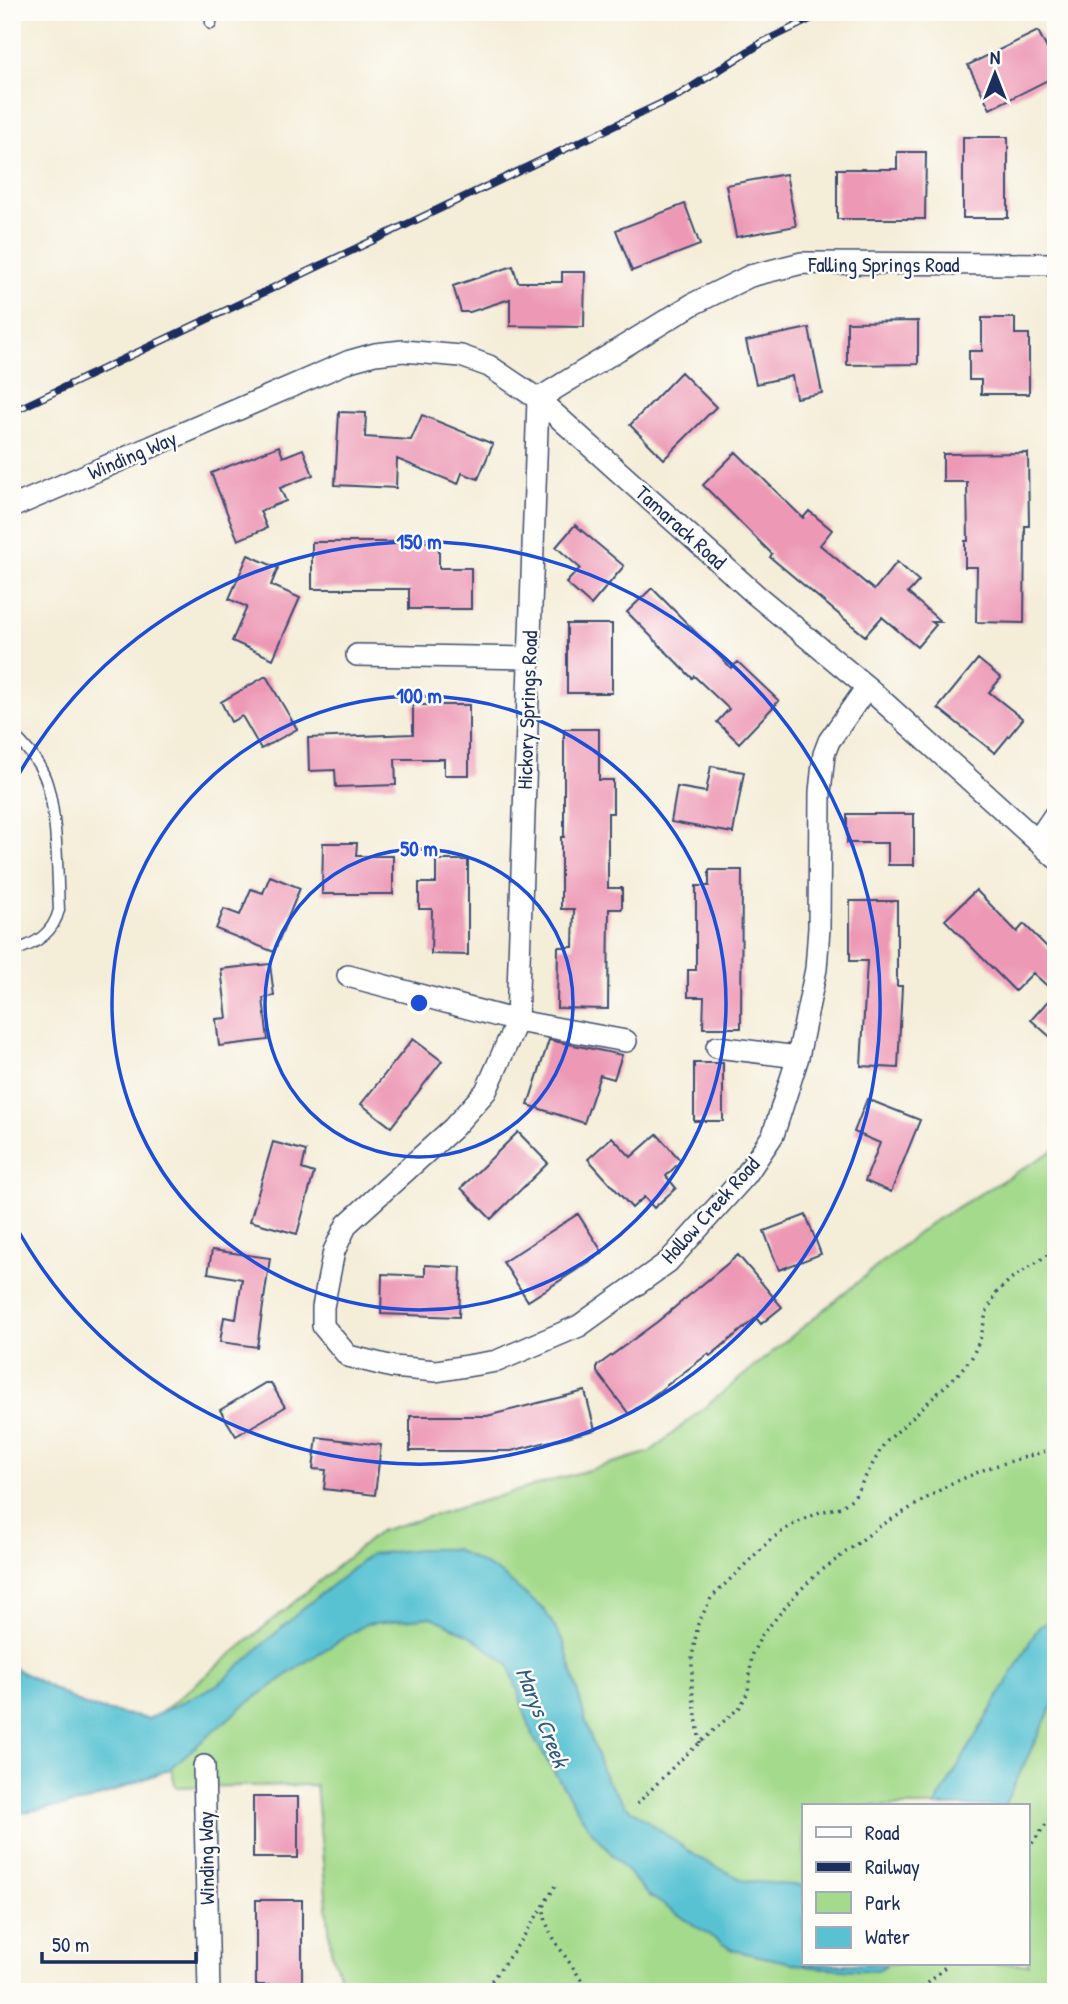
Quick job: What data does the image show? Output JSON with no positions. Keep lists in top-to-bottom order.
{
  "streets": {
    "street": [
      "Falling Springs Road",
      "Winding Way",
      "Tamarack Road",
      "Hickory Springs Road",
      "Hollow Creek Road"
    ]
  },
  "crossings": [
    ["Falling Springs Road", "Tamarack Road"],
    ["Falling Springs Road", "Hickory Springs Road"],
    ["Winding Way", "Tamarack Road"],
    ["Tamarack Road", "Hickory Springs Road"],
    ["Tamarack Road", "Hollow Creek Road"],
    ["Hickory Springs Road", "Hollow Creek Road"]
  ],
  "water": ["Marys Creek"],
  "legend": [
    "Road",
    "Railway",
    "Park",
    "Water"
  ],
  "scale_bar": "50 m",
  "north": "top",
  "rings": ["150 m", "100 m", "50 m"]
}
